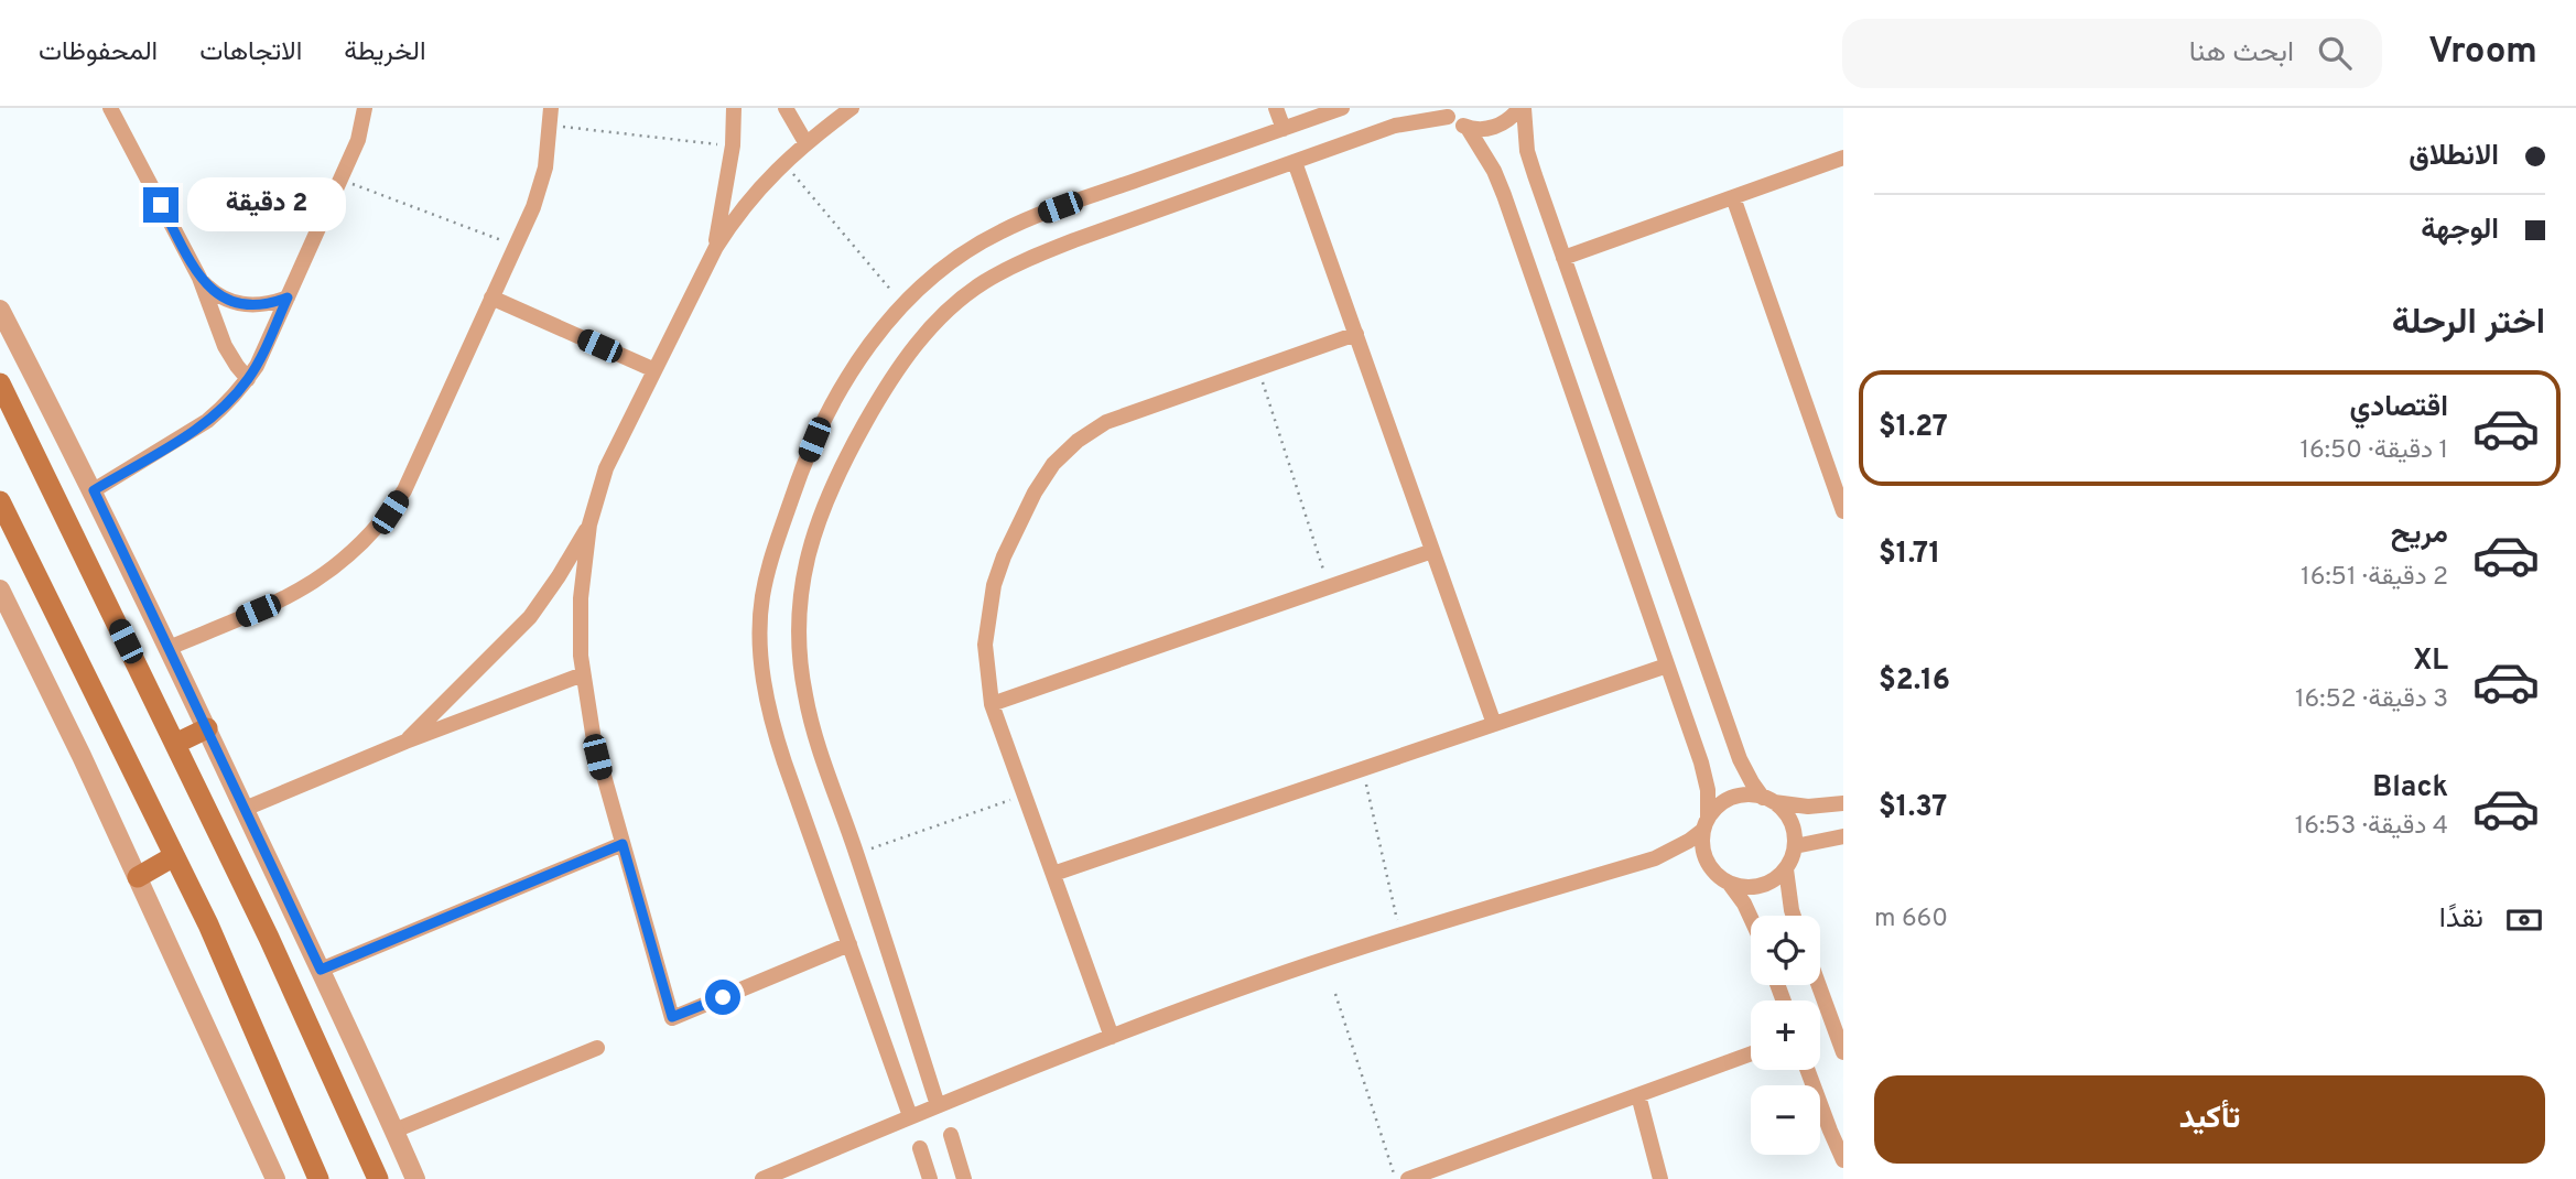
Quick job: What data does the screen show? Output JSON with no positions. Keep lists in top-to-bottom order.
{
  "page": {
    "header": "Vroom",
    "search": "ابحث هنا",
    "nav": ["الخريطة", "الاتجاهات", "المحفوظات"],
    "banner": ["الانطلاق", "الوجهة"],
    "bubble": "2 دقيقة",
    "heading": "اختر الرحلة",
    "list": [
      {
        "name": "اقتصادي",
        "note": "1 دقيقة · 16:50",
        "value": "$1.27"
      },
      {
        "name": "مريح",
        "note": "2 دقيقة · 16:51",
        "value": "$1.71"
      },
      {
        "name": "XL",
        "note": "3 دقيقة · 16:52",
        "value": "$2.16"
      },
      {
        "name": "Black",
        "note": "4 دقيقة · 16:53",
        "value": "$1.37"
      }
    ],
    "pay": ["نقدًا", "660 m"],
    "map_buttons": ["+", "−"],
    "buttons": "تأكيد"
  }
}
